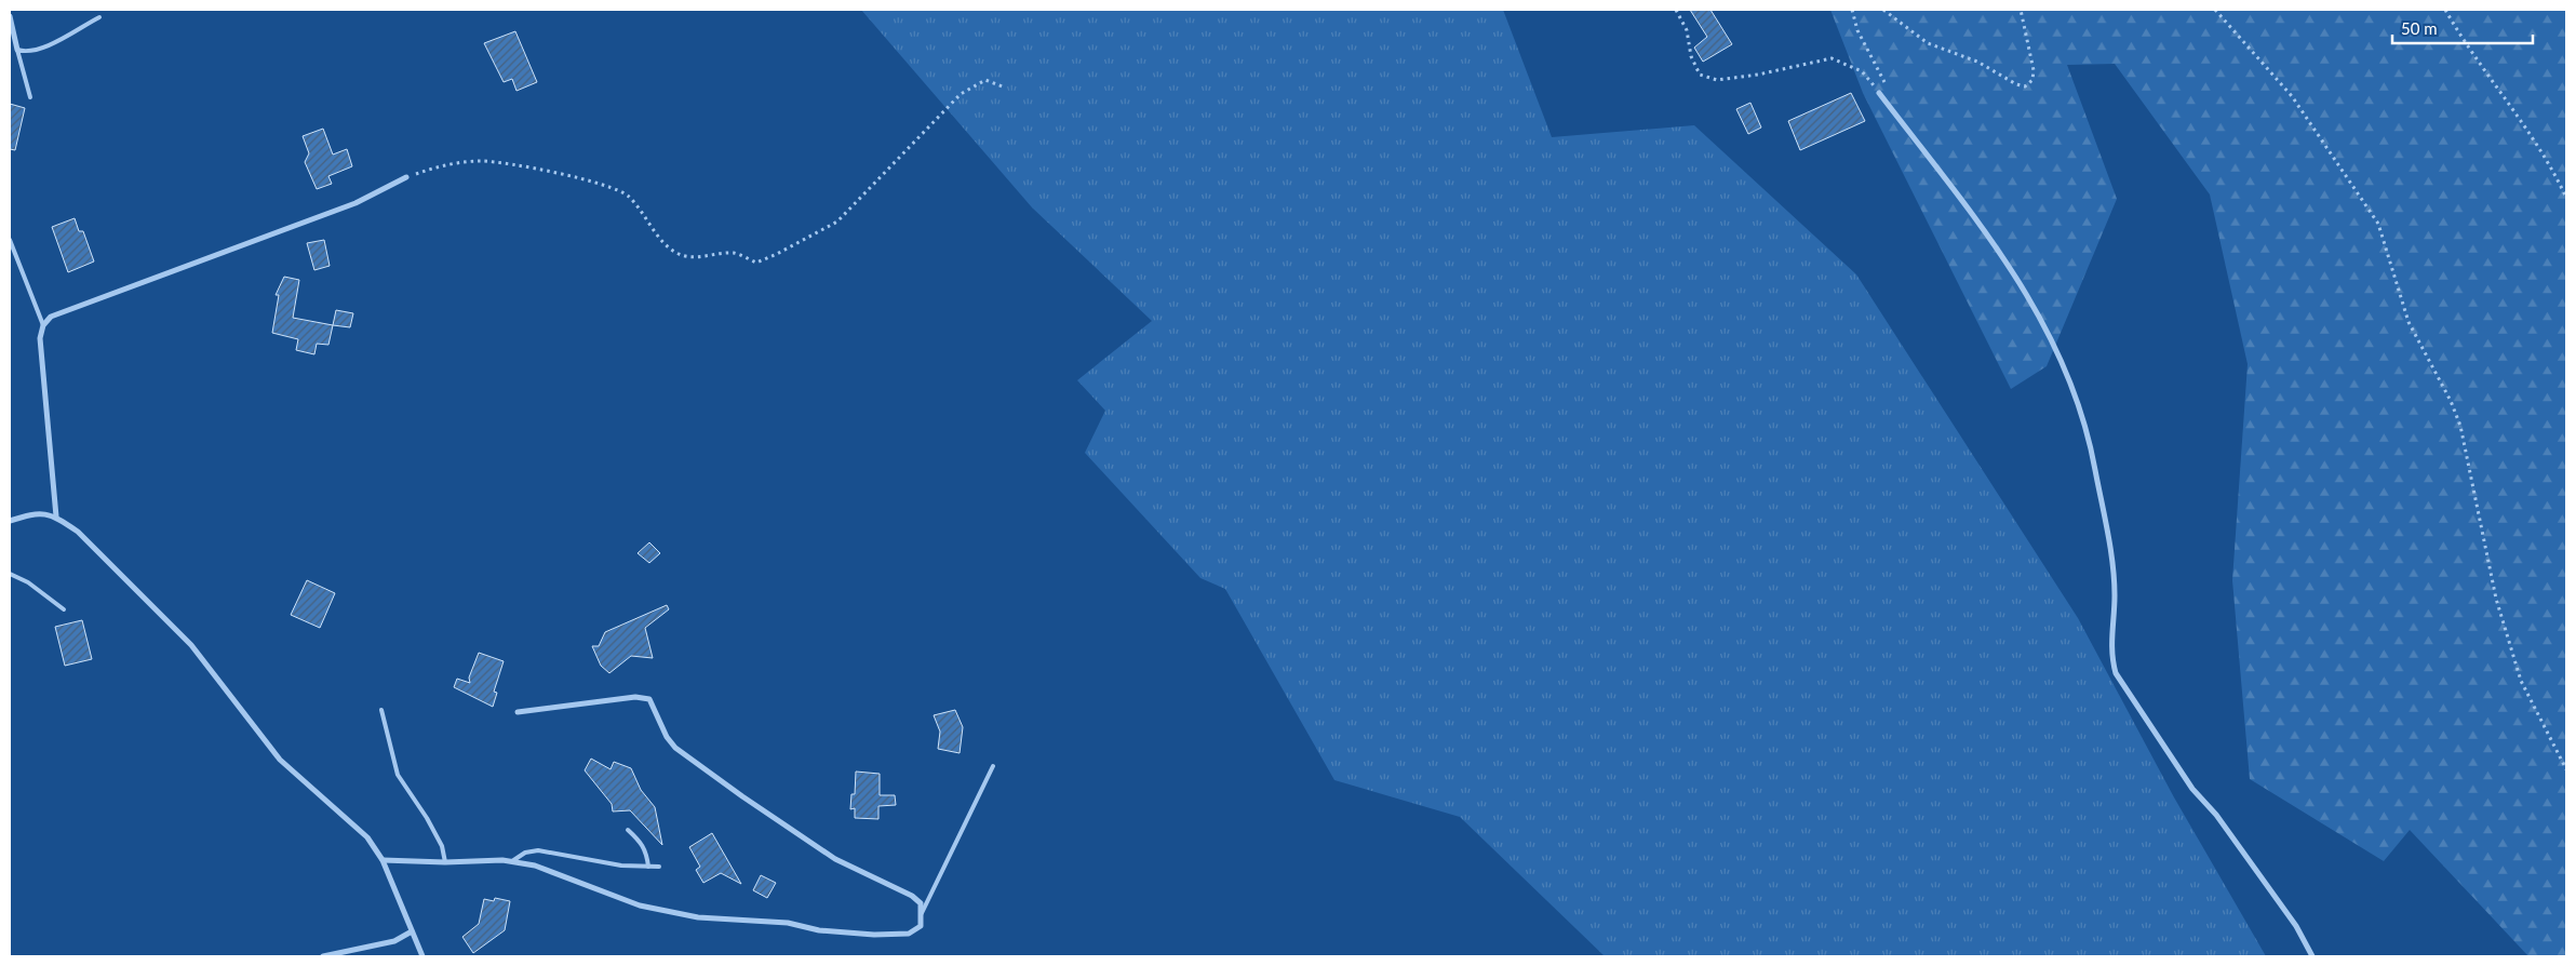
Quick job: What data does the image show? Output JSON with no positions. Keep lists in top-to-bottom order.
{
  "scale_bar": "50 m"
}
